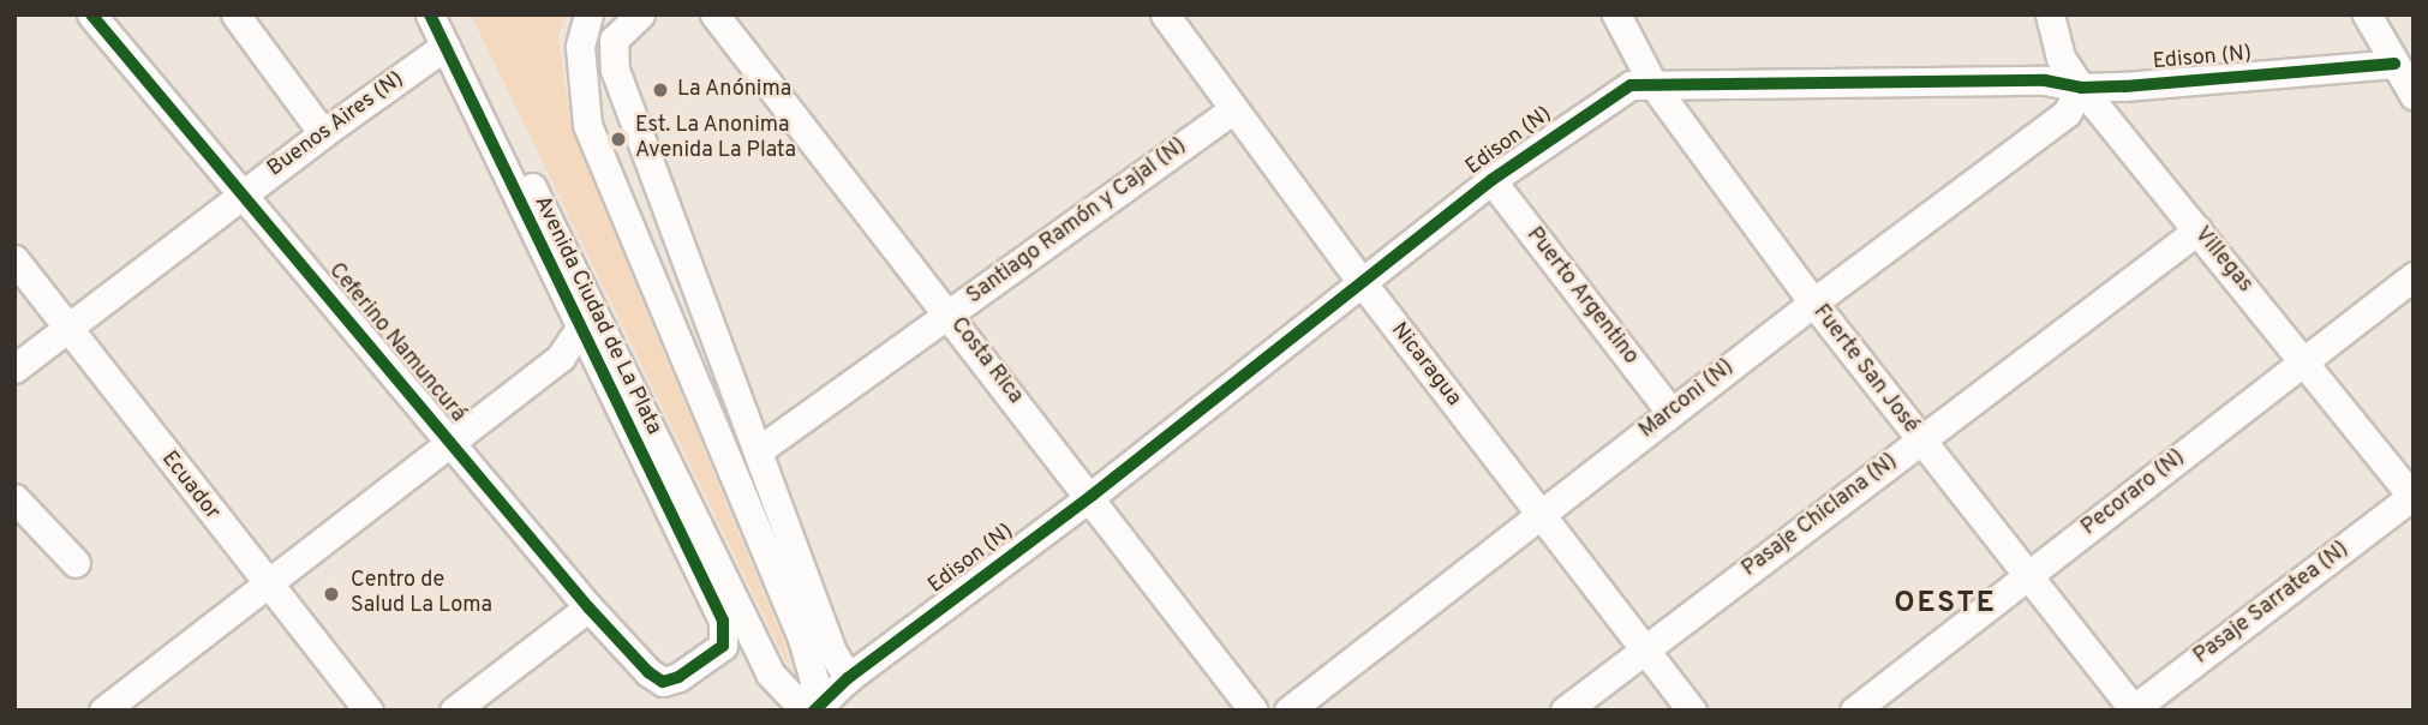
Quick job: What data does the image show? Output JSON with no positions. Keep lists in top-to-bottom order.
{
  "streets": {
    "street": [
      "Edison (N)",
      "Buenos Aires (N)",
      "Santiago Ramón y Cajal (N)",
      "Villegas",
      "Puerto Argentino",
      "Avenida Ciudad de La Plata",
      "Ceferino Namuncurá",
      "Costa Rica",
      "Nicaragua",
      "Fuerte San José",
      "Marconi (N)",
      "Ecuador",
      "Pecoraro (N)",
      "Pasaje Chiclana (N)",
      "Pasaje Sarratea (N)"
    ]
  },
  "crossings": [
    ["Edison (N)", "Villegas"],
    ["Edison (N)", "Puerto Argentino"],
    ["Edison (N)", "Avenida Ciudad de La Plata"],
    ["Edison (N)", "Costa Rica"],
    ["Edison (N)", "Nicaragua"],
    ["Edison (N)", "Fuerte San José"],
    ["Edison (N)", "Marconi (N)"],
    ["Buenos Aires (N)", "Avenida Ciudad de La Plata"],
    ["Buenos Aires (N)", "Ceferino Namuncurá"],
    ["Buenos Aires (N)", "Ecuador"],
    ["Santiago Ramón y Cajal (N)", "Costa Rica"],
    ["Santiago Ramón y Cajal (N)", "Nicaragua"],
    ["Villegas", "Marconi (N)"],
    ["Villegas", "Pecoraro (N)"],
    ["Villegas", "Pasaje Chiclana (N)"],
    ["Villegas", "Pasaje Sarratea (N)"],
    ["Puerto Argentino", "Marconi (N)"],
    ["Avenida Ciudad de La Plata", "Ceferino Namuncurá"],
    ["Nicaragua", "Marconi (N)"],
    ["Nicaragua", "Pasaje Chiclana (N)"],
    ["Fuerte San José", "Marconi (N)"],
    ["Fuerte San José", "Pecoraro (N)"],
    ["Fuerte San José", "Pasaje Chiclana (N)"],
    ["Fuerte San José", "Pasaje Sarratea (N)"]
  ],
  "districts": ["OESTE"],
  "places": ["La Anónima", "Est. La Anonima Avenida La Plata", "Centro de Salud La Loma"]
}
